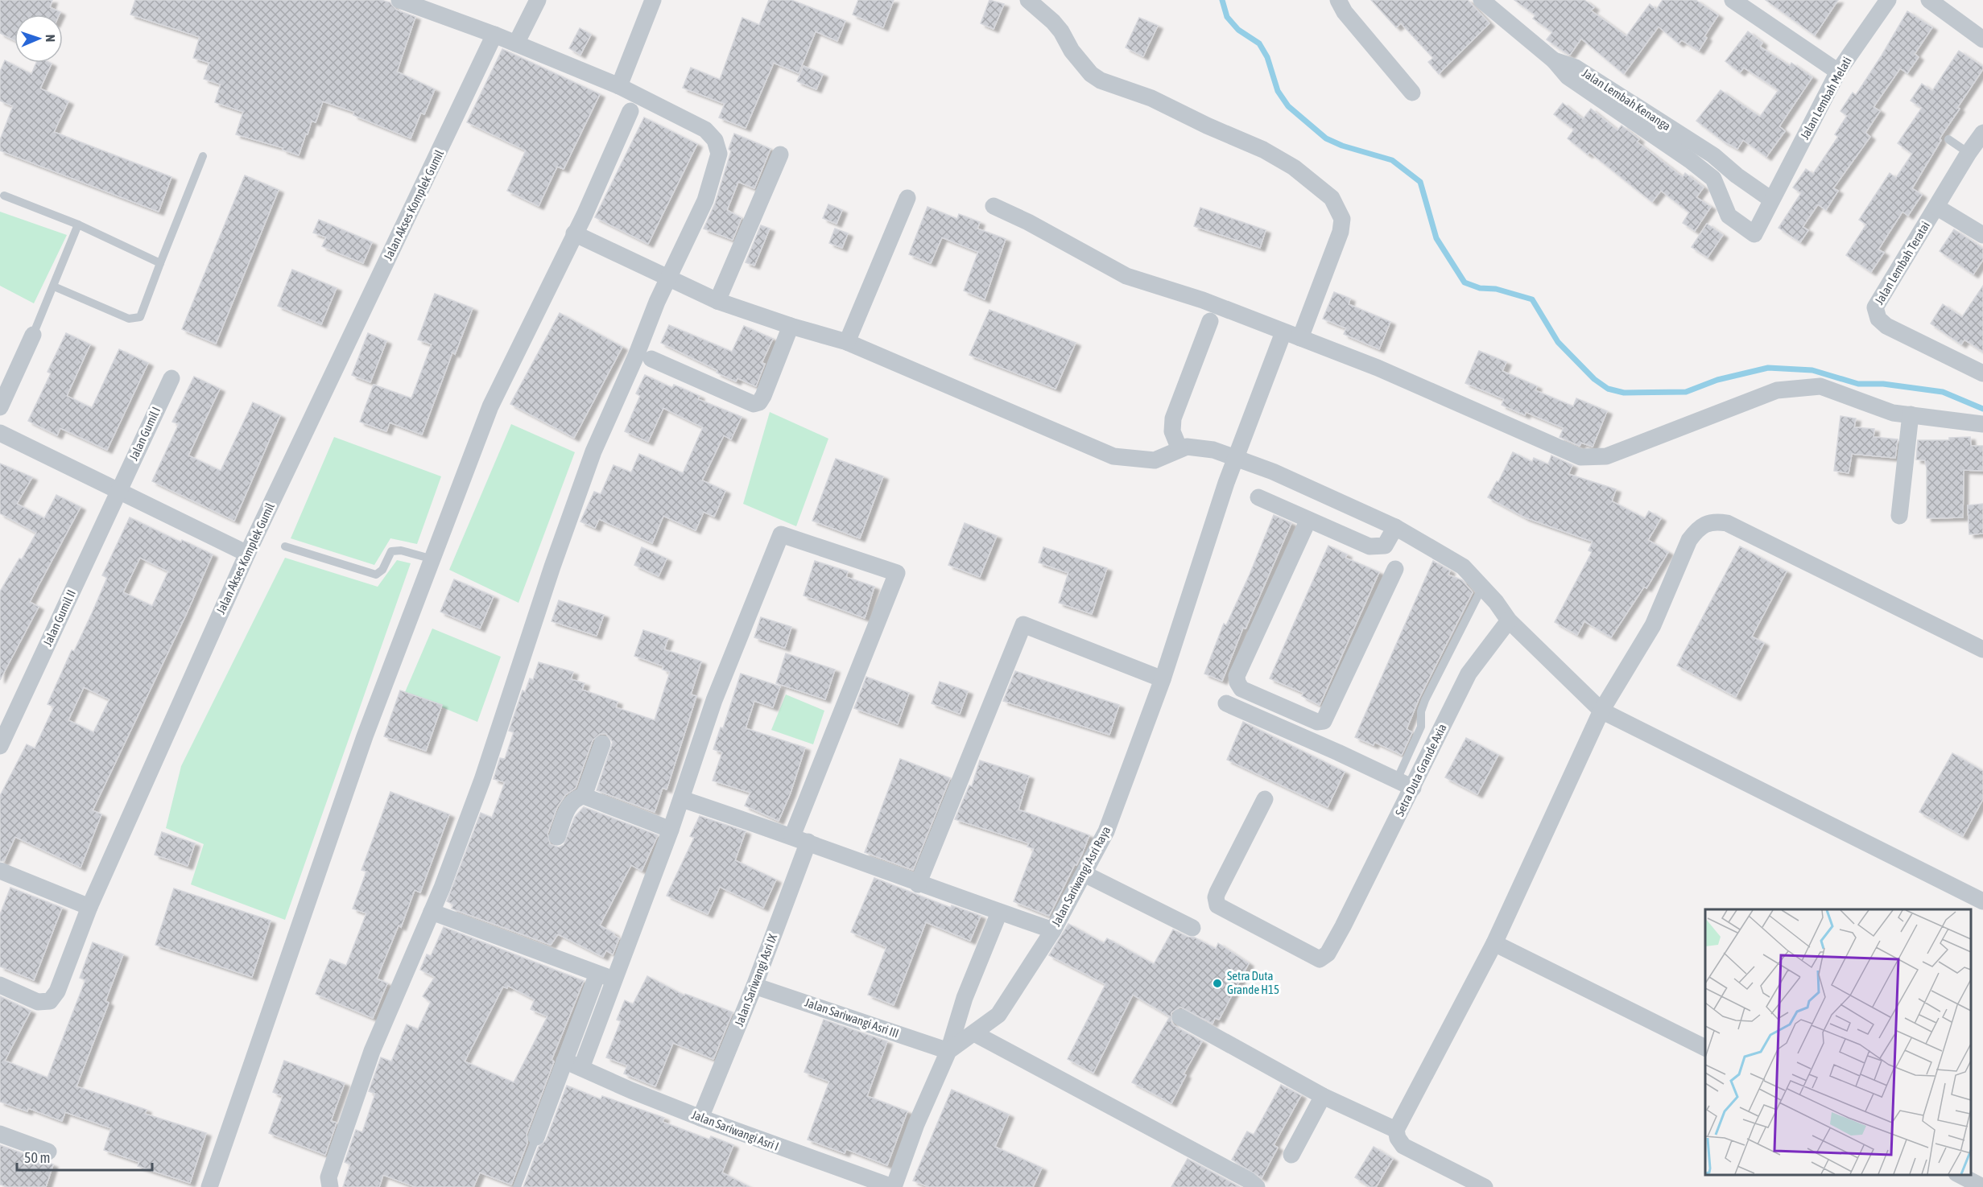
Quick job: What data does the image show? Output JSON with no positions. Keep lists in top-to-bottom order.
{
  "streets": {
    "street": [
      "Jalan Lembah Melati",
      "Jalan Lembah Kenanga",
      "Jalan Akses Komplek Gumil",
      "Jalan Lembah Teratai",
      "Jalan Gumil I",
      "Jalan Gumil II",
      "Setra Duta Grande Axia",
      "Jalan Sariwangi Asri Raya",
      "Jalan Sariwangi Asri IX",
      "Jalan Sariwangi Asri III",
      "Jalan Sariwangi Asri I"
    ]
  },
  "crossings": [
    ["Jalan Lembah Melati", "Jalan Lembah Kenanga"],
    ["Jalan Gumil I", "Jalan Gumil II"],
    ["Jalan Sariwangi Asri Raya", "Jalan Sariwangi Asri III"],
    ["Jalan Sariwangi Asri IX", "Jalan Sariwangi Asri III"],
    ["Jalan Sariwangi Asri IX", "Jalan Sariwangi Asri I"]
  ],
  "places": ["Setra Duta Grande H15"],
  "scale_bar": "50 m",
  "north": "right"
}
